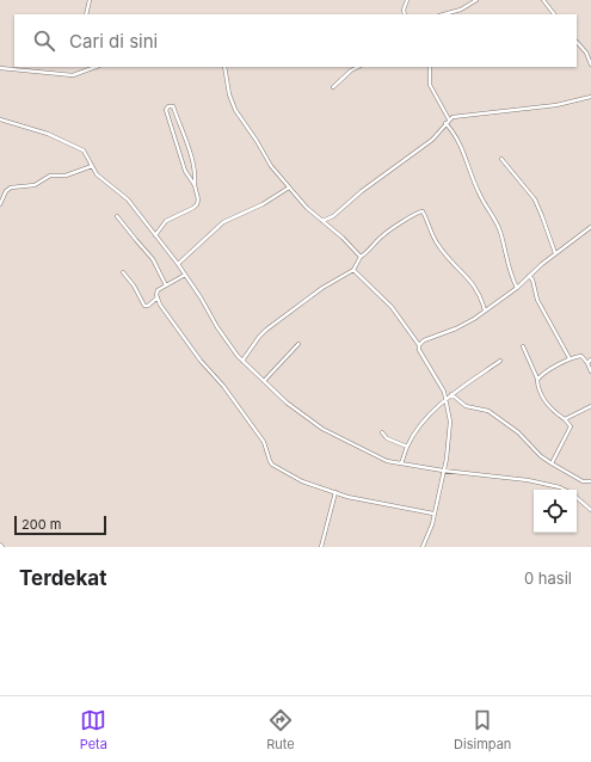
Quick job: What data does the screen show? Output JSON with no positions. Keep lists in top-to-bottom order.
{
  "scale_bar": "200 m",
  "page": {
    "search": "Cari di sini",
    "scale": "200 m",
    "heading": ["Terdekat", "0 hasil"],
    "nav": ["Peta", "Rute", "Disimpan"]
  }
}
